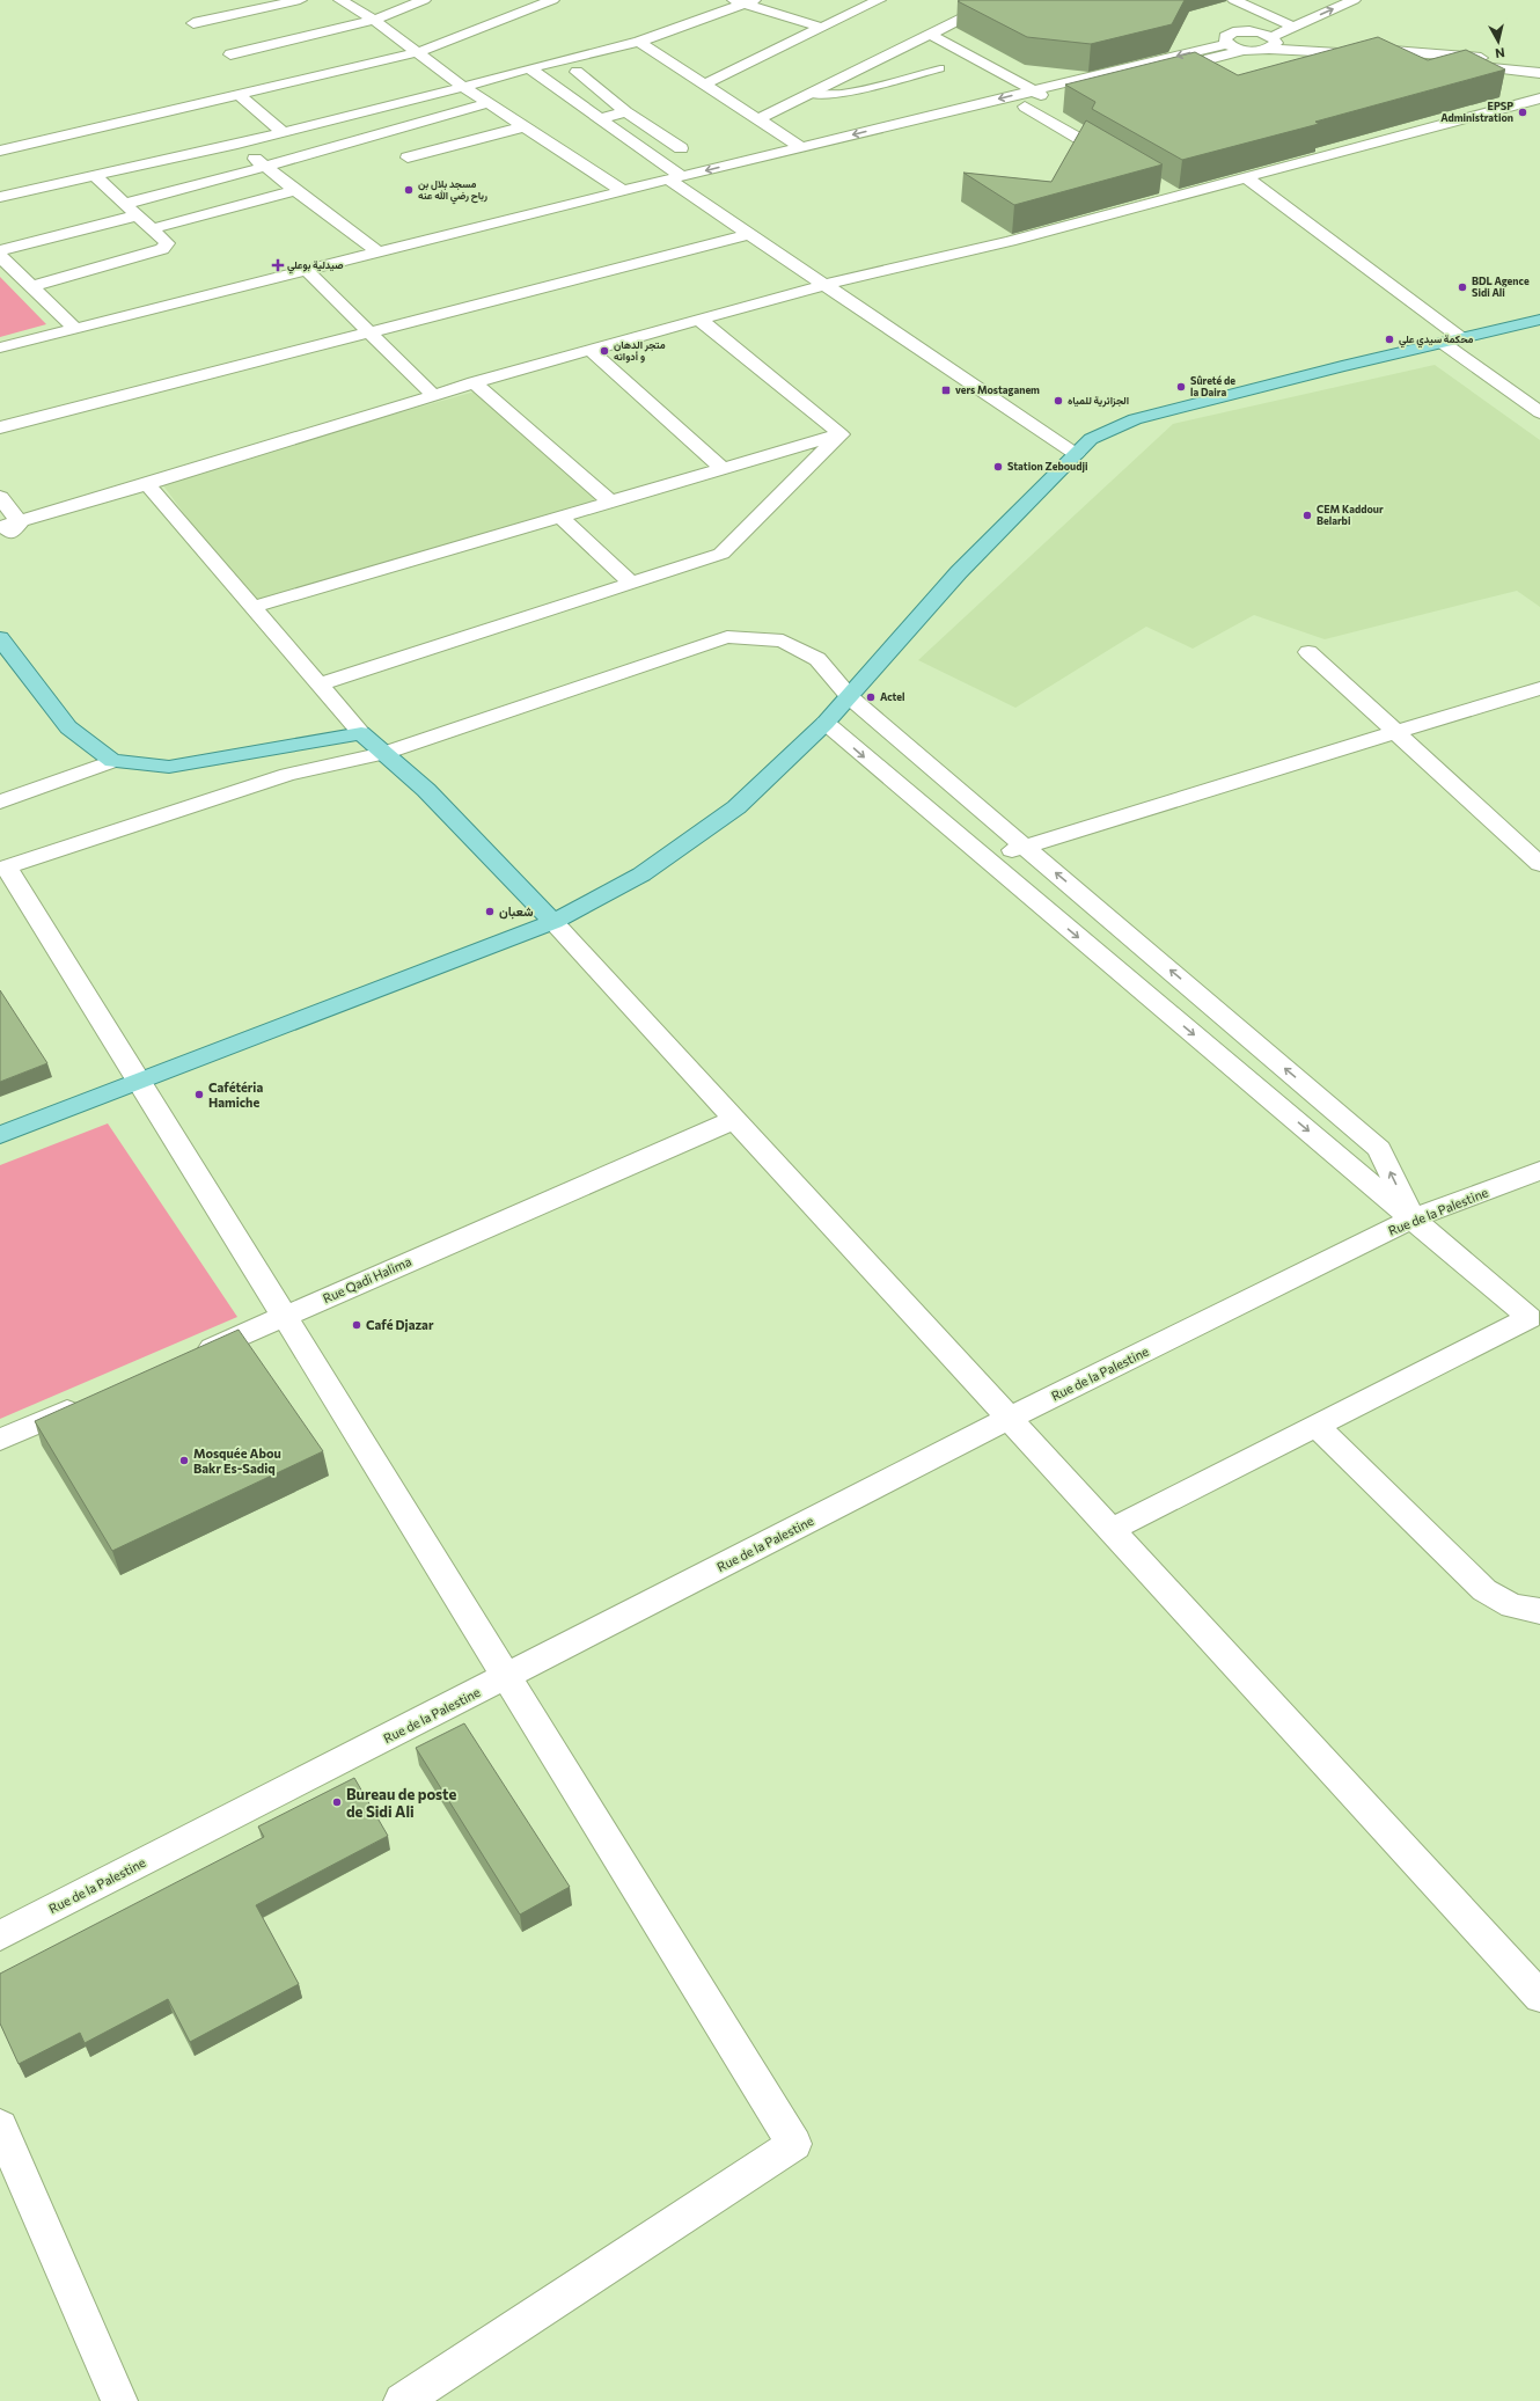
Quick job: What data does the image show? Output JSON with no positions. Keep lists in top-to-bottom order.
{
  "streets": {
    "street": ["Rue de la Palestine", "Rue Qadi Halima"]
  },
  "places": {
    "other": [
      "EPSP Administration",
      "مسجد بلال بن رباح رضي الله عنه",
      "BDL Agence Sidi Ali",
      "محكمة سيدي علي",
      "متجر الدهان و أدواته",
      "Sûreté de la Daira",
      "الجزائرية للمياه",
      "Station Zeboudji",
      "CEM Kaddour Belarbi",
      "Actel",
      "شعبان",
      "Cafétéria Hamiche",
      "Café Djazar",
      "Mosquée Abou Bakr Es-Sadiq",
      "Bureau de poste de Sidi Ali"
    ],
    "health": ["صيدلية بوعلي"],
    "transit": ["vers Mostaganem"]
  },
  "north": "bottom"
}
